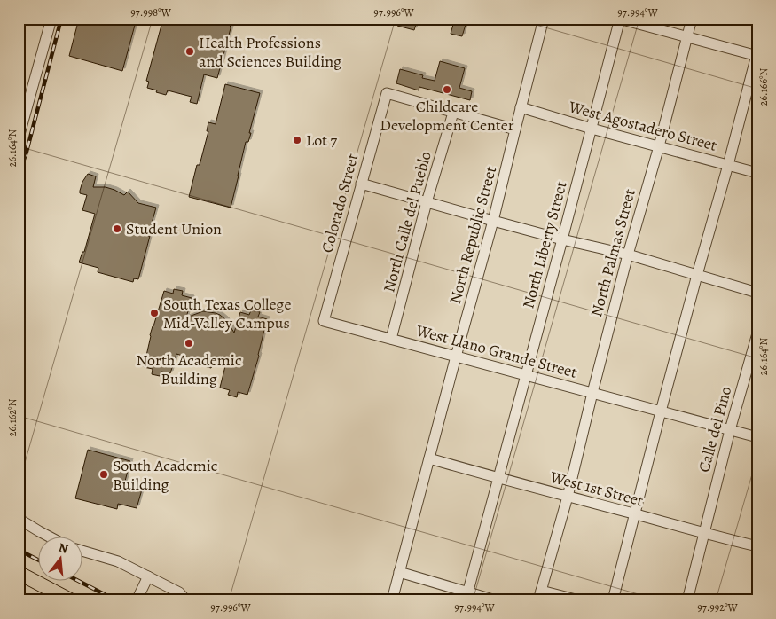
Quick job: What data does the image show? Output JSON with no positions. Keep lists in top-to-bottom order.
{
  "streets": {
    "street": [
      "West Agostadero Street",
      "Colorado Street",
      "North Calle del Pueblo",
      "North Republic Street",
      "North Liberty Street",
      "North Palmas Street",
      "West Llano Grande Street",
      "Calle del Pino",
      "West 1st Street"
    ]
  },
  "crossings": [
    ["West Agostadero Street", "North Republic Street"],
    ["West Agostadero Street", "North Liberty Street"],
    ["West Agostadero Street", "North Palmas Street"],
    ["Colorado Street", "North Calle del Pueblo"],
    ["Colorado Street", "West Llano Grande Street"],
    ["North Calle del Pueblo", "West Llano Grande Street"],
    ["North Republic Street", "West Llano Grande Street"],
    ["North Republic Street", "West 1st Street"],
    ["North Liberty Street", "West Llano Grande Street"],
    ["North Liberty Street", "West 1st Street"],
    ["North Palmas Street", "West Llano Grande Street"],
    ["North Palmas Street", "West 1st Street"],
    ["West Llano Grande Street", "Calle del Pino"],
    ["Calle del Pino", "West 1st Street"]
  ],
  "places": [
    "Health Professions and Sciences Building",
    "Childcare Development Center",
    "Lot 7",
    "Student Union",
    "South Texas College Mid-Valley Campus",
    "North Academic Building",
    "South Academic Building"
  ],
  "north": "top",
  "coordinates": [
    "97.998°W",
    "97.996°W",
    "97.994°W",
    "26.166°N",
    "26.164°N",
    "26.162°N",
    "97.992°W"
  ]
}
